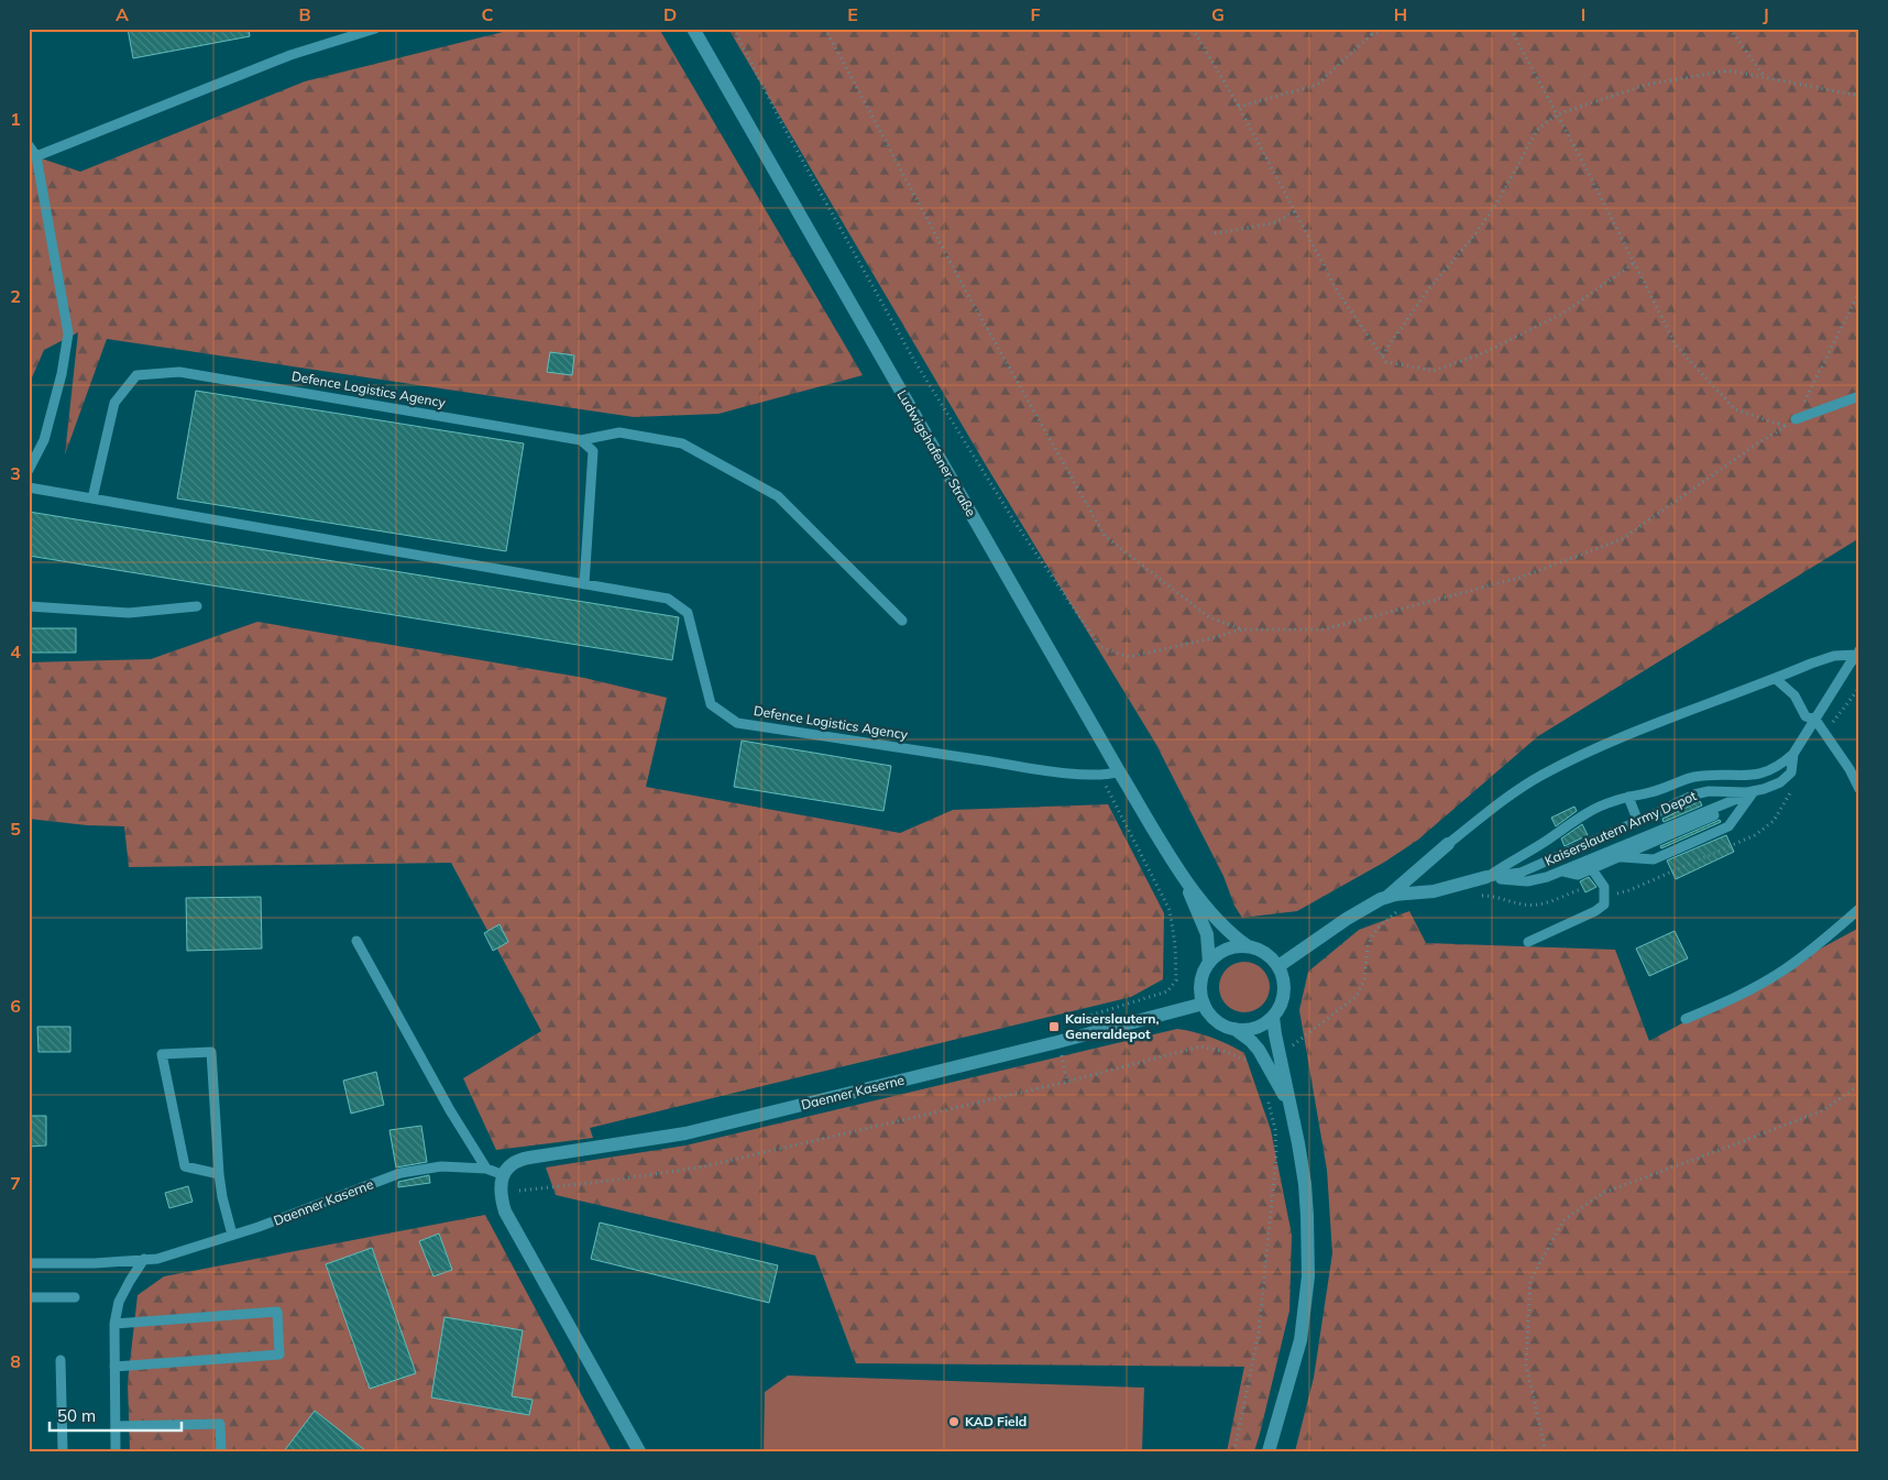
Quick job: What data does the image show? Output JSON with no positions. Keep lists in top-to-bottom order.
{
  "streets": {
    "street": ["Ludwigshafener Straße", "Kaiserslautern Army Depot", "Daenner Kaserne"],
    "lane": ["Defence Logistics Agency"]
  },
  "crossings": [
    ["Defence Logistics Agency", "Ludwigshafener Straße"],
    ["Ludwigshafener Straße", "Kaiserslautern Army Depot"],
    ["Ludwigshafener Straße", "Daenner Kaserne"],
    ["Kaiserslautern Army Depot", "Daenner Kaserne"]
  ],
  "places": {
    "transit": ["Kaiserslautern, Generaldepot"],
    "other": ["KAD Field"]
  },
  "scale_bar": "50 m",
  "grid": {
    "columns": [
      "A",
      "B",
      "C",
      "D",
      "E",
      "F",
      "G",
      "H",
      "I",
      "J"
    ],
    "rows": [
      "1",
      "2",
      "3",
      "4",
      "5",
      "6",
      "7",
      "8"
    ]
  }
}
